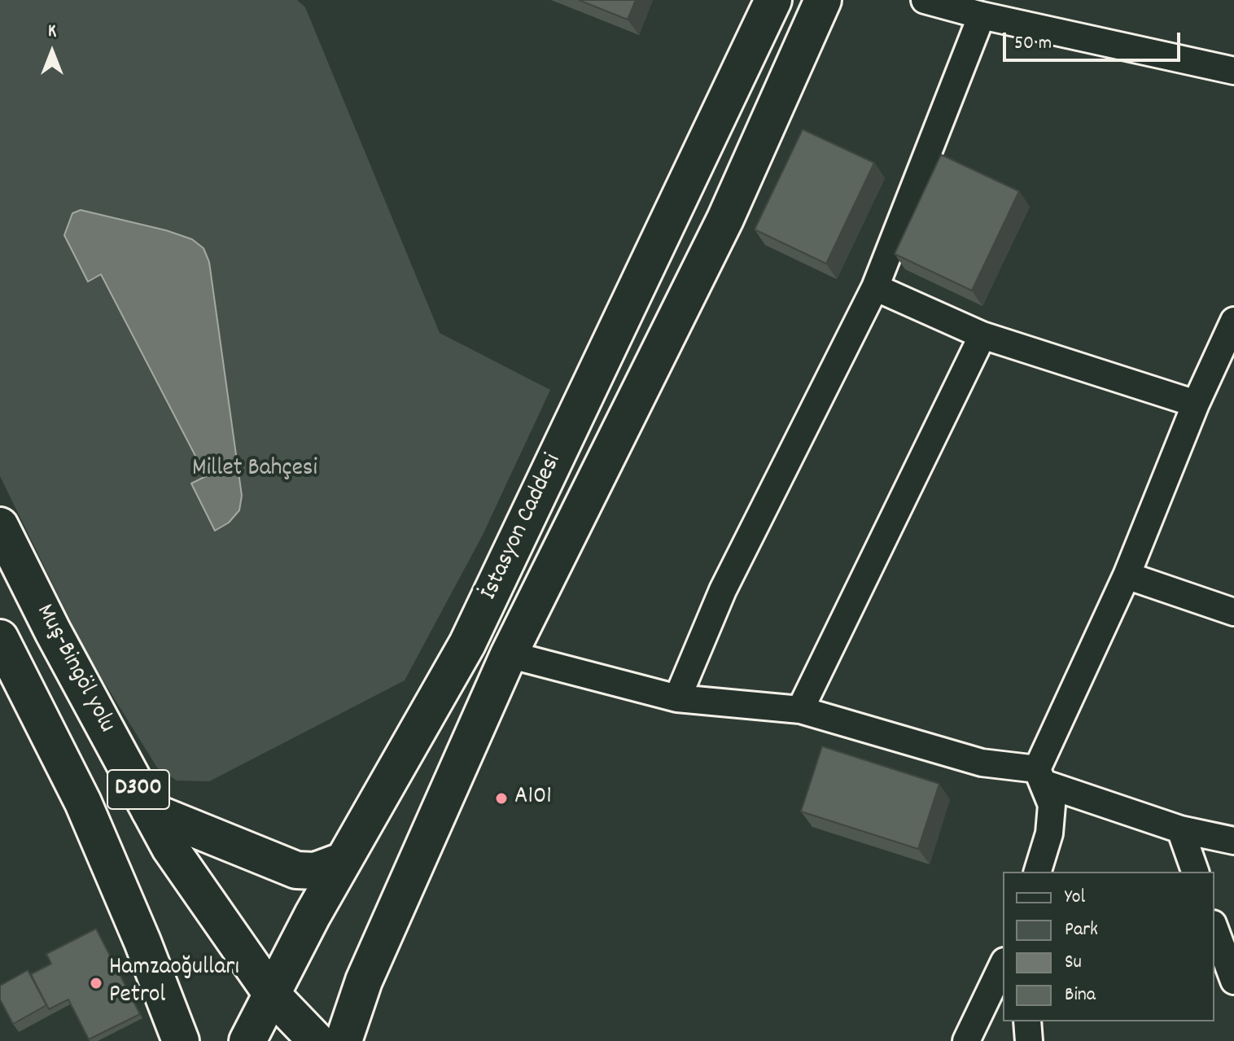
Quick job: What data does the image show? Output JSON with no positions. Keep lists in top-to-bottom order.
{
  "streets": {
    "main road": ["İstasyon Caddesi", "Muş-Bingöl yolu", "D300"]
  },
  "crossings": [
    ["İstasyon Caddesi", "Muş-Bingöl yolu"]
  ],
  "parks": ["Millet Bahçesi"],
  "places": ["A101", "Hamzaoğulları Petrol"],
  "legend": [
    "Yol",
    "Park",
    "Su",
    "Bina"
  ],
  "scale_bar": "50 m",
  "north": "top"
}
